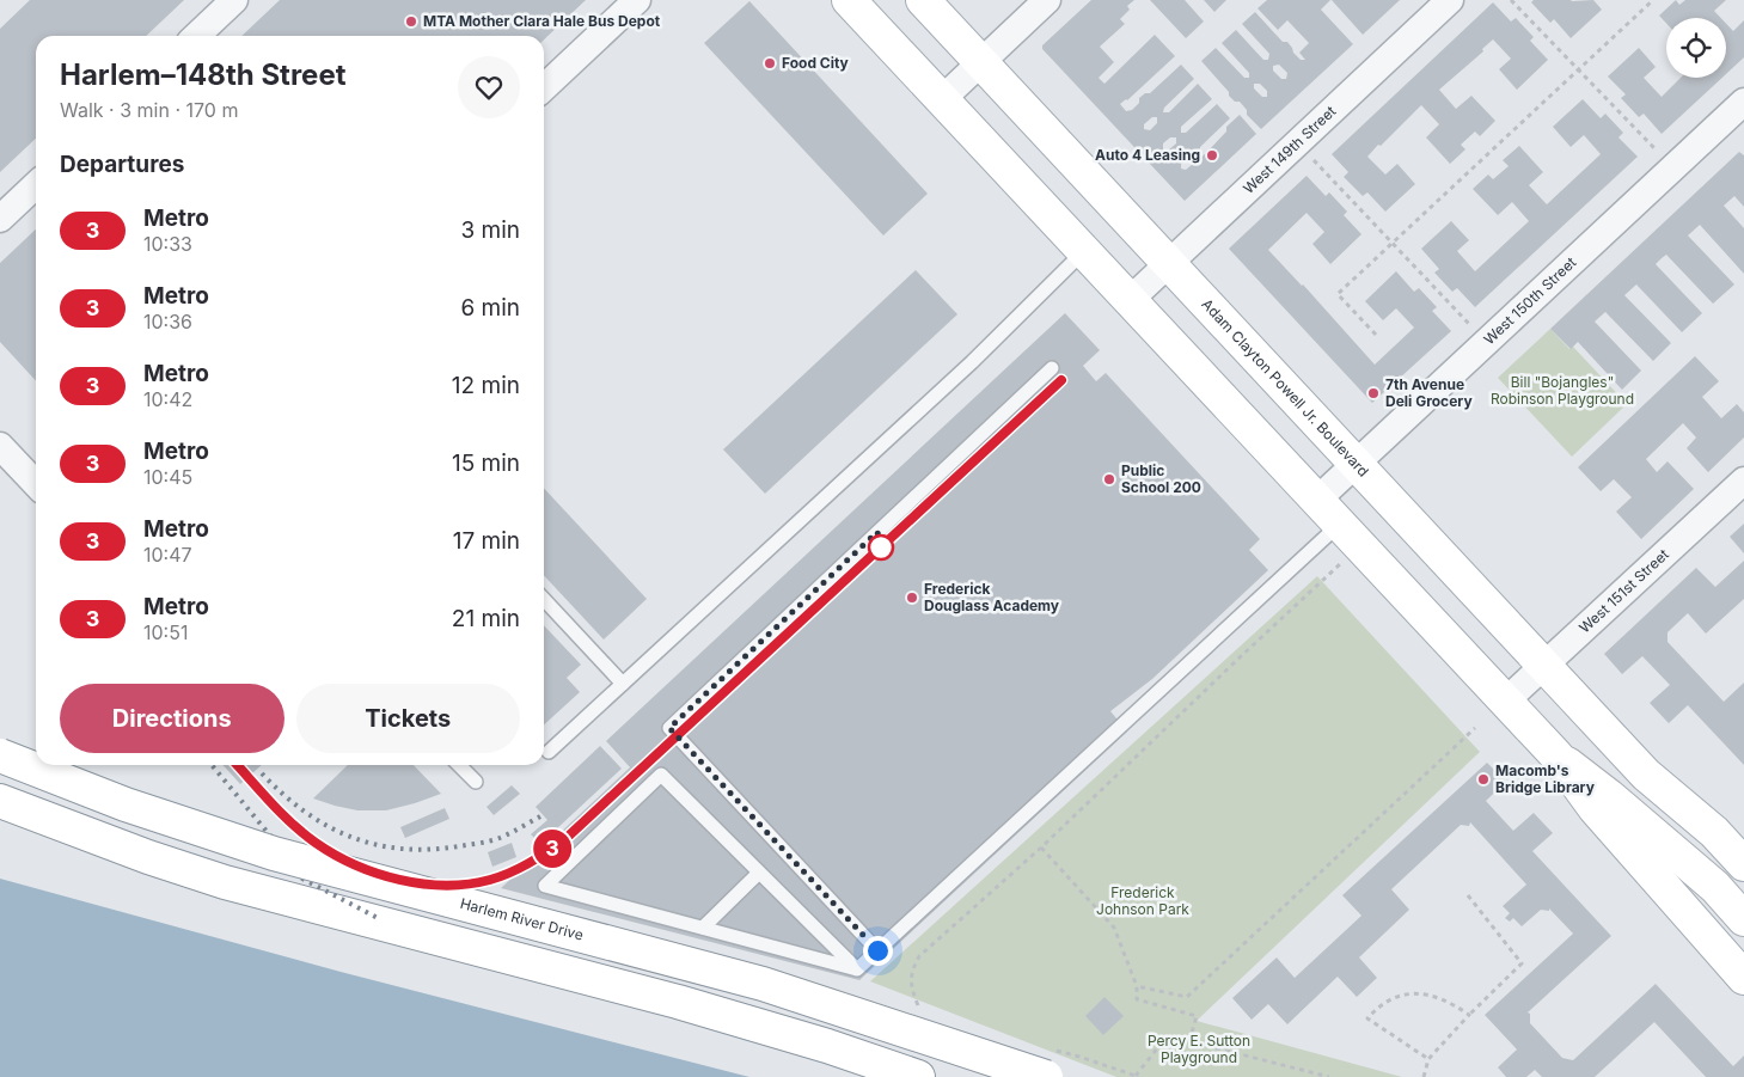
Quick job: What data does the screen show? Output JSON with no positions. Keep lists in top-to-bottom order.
{
  "streets": {
    "main road": ["Adam Clayton Powell Jr. Boulevard", "Harlem River Drive"],
    "street": ["West 149th Street", "West 150th Street", "West 151st Street"]
  },
  "crossings": [
    ["West 149th Street", "Adam Clayton Powell Jr. Boulevard"],
    ["West 150th Street", "Adam Clayton Powell Jr. Boulevard"],
    ["Adam Clayton Powell Jr. Boulevard", "West 151st Street"]
  ],
  "parks": ["Bill \"Bojangles\" Robinson Playground", "Frederick Johnson Park", "Percy E. Sutton Playground"],
  "places": [
    "MTA Mother Clara Hale Bus Depot",
    "Food City",
    "Auto 4 Leasing",
    "7th Avenue Deli Grocery",
    "Public School 200",
    "Frederick Douglass Academy",
    "Macomb's Bridge Library"
  ],
  "lines": ["metro line 3"],
  "page": {
    "on_map": "3",
    "heading": [
      ["Harlem–148th Street", "Walk · 3 min · 170 m"],
      "Departures"
    ],
    "list": [
      {
        "mark": "3",
        "name": "Metro",
        "note": "10:33",
        "value": "3 min"
      },
      {
        "mark": "3",
        "name": "Metro",
        "note": "10:36",
        "value": "6 min"
      },
      {
        "mark": "3",
        "name": "Metro",
        "note": "10:42",
        "value": "12 min"
      },
      {
        "mark": "3",
        "name": "Metro",
        "note": "10:45",
        "value": "15 min"
      },
      {
        "mark": "3",
        "name": "Metro",
        "note": "10:47",
        "value": "17 min"
      },
      {
        "mark": "3",
        "name": "Metro",
        "note": "10:51",
        "value": "21 min"
      }
    ],
    "buttons": ["Directions", "Tickets"]
  }
}
